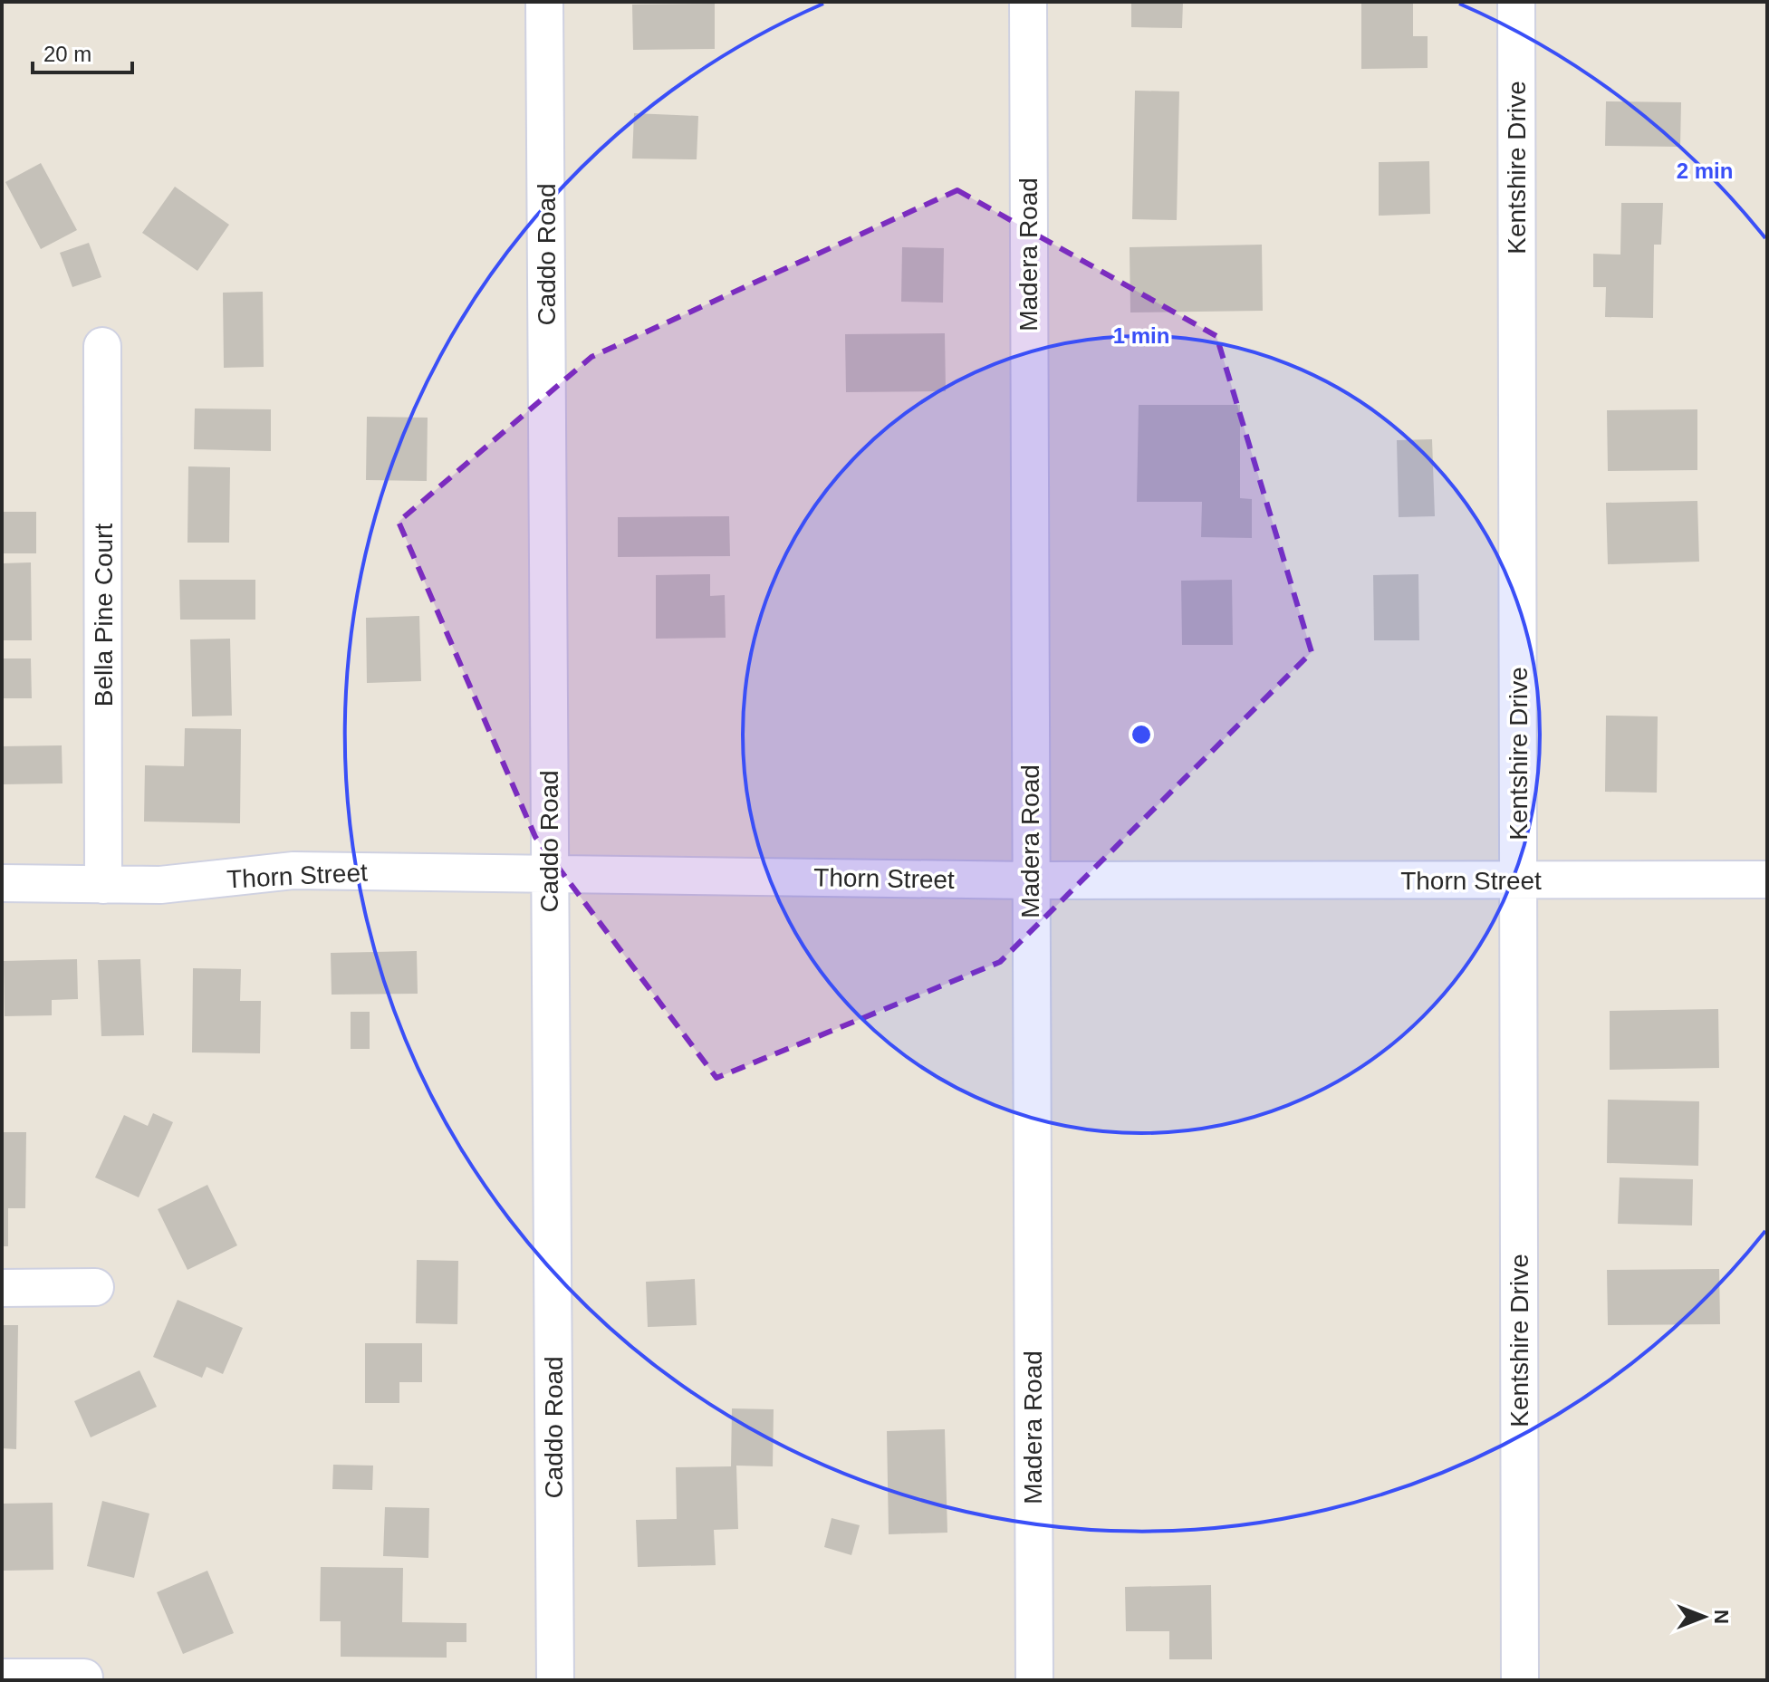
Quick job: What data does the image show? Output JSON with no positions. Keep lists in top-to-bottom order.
{
  "streets": {
    "street": [
      "Kentshire Drive",
      "Caddo Road",
      "Madera Road",
      "Bella Pine Court",
      "Thorn Street"
    ]
  },
  "crossings": [
    ["Kentshire Drive", "Thorn Street"],
    ["Caddo Road", "Thorn Street"],
    ["Madera Road", "Thorn Street"],
    ["Bella Pine Court", "Thorn Street"]
  ],
  "scale_bar": "20 m",
  "north": "right",
  "rings": ["2 min", "1 min"]
}
